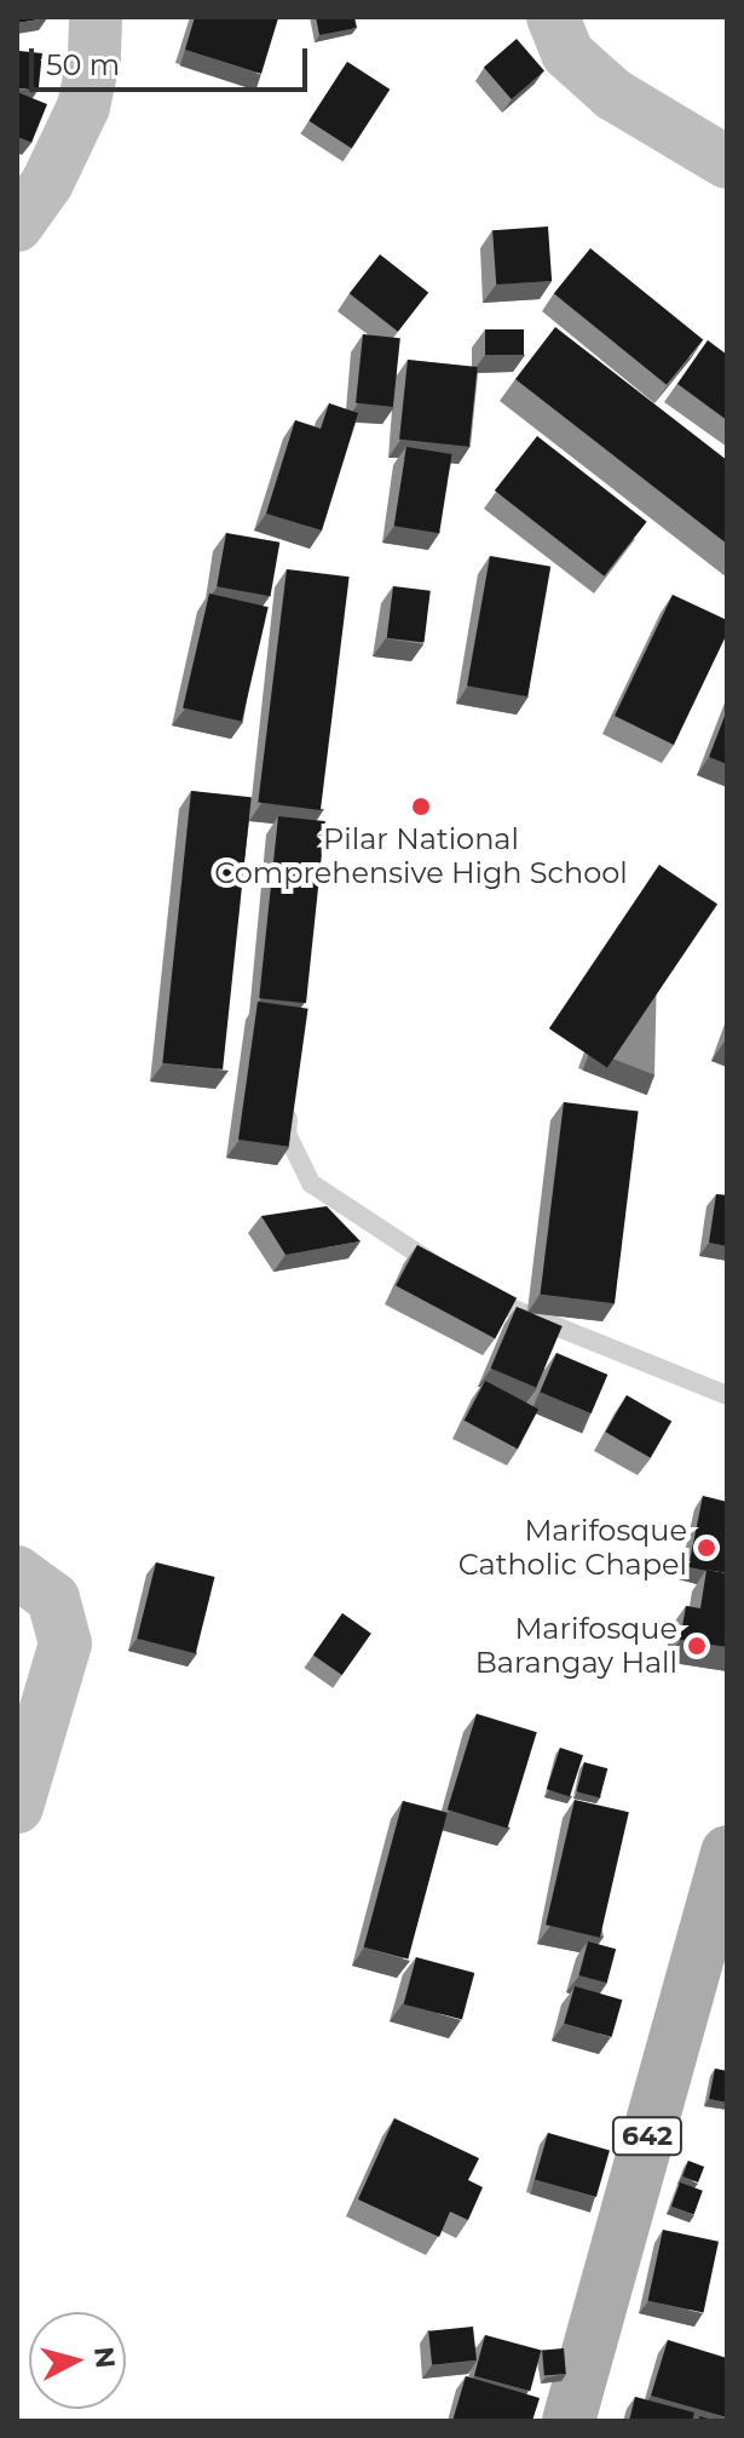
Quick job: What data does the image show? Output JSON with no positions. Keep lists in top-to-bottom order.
{
  "streets": {
    "main road": ["642"]
  },
  "places": ["Pilar National Comprehensive High School", "Marifosque Catholic Chapel", "Marifosque Barangay Hall"],
  "scale_bar": "50 m",
  "north": "right"
}
